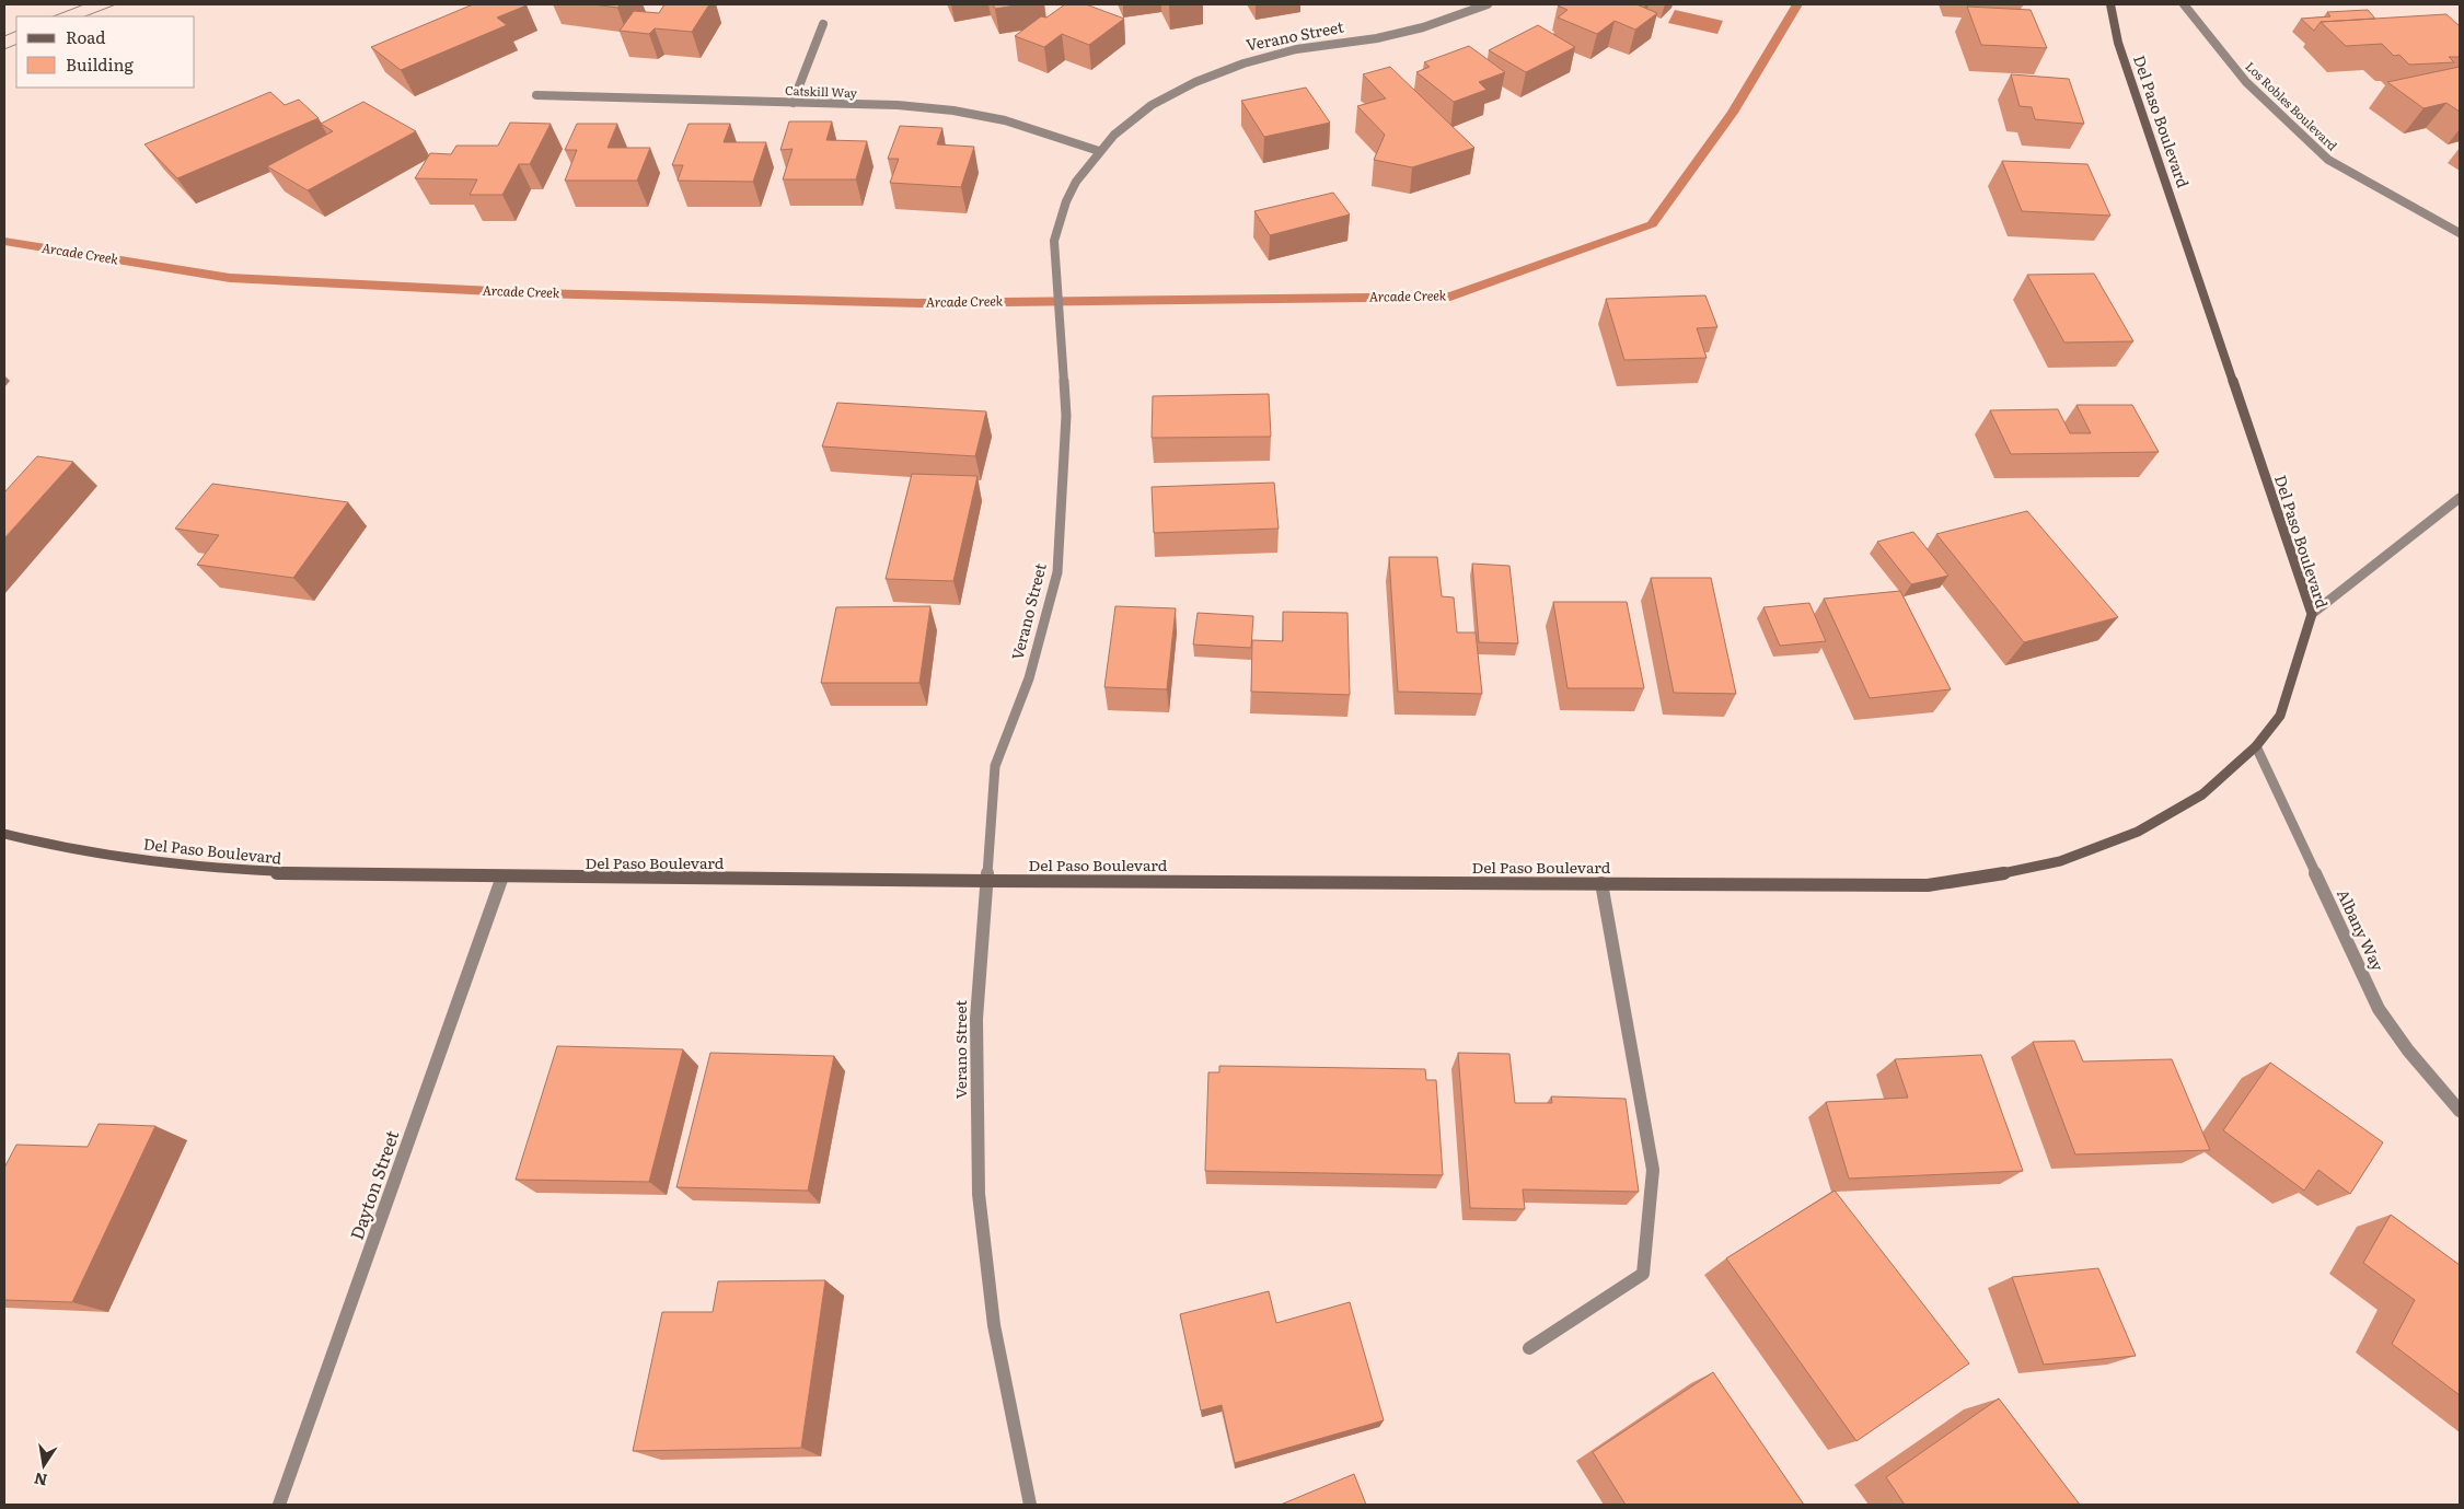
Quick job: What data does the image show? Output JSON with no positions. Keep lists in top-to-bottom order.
{
  "streets": {
    "street": [
      "Verano Street",
      "Catskill Way",
      "Los Robles Boulevard",
      "Del Paso Boulevard",
      "Albany Way",
      "Dayton Street"
    ]
  },
  "crossings": [
    ["Verano Street", "Catskill Way"],
    ["Verano Street", "Del Paso Boulevard"],
    ["Del Paso Boulevard", "Albany Way"],
    ["Del Paso Boulevard", "Dayton Street"]
  ],
  "water": ["Arcade Creek"],
  "legend": ["Road", "Building"],
  "north": "bottom"
}
